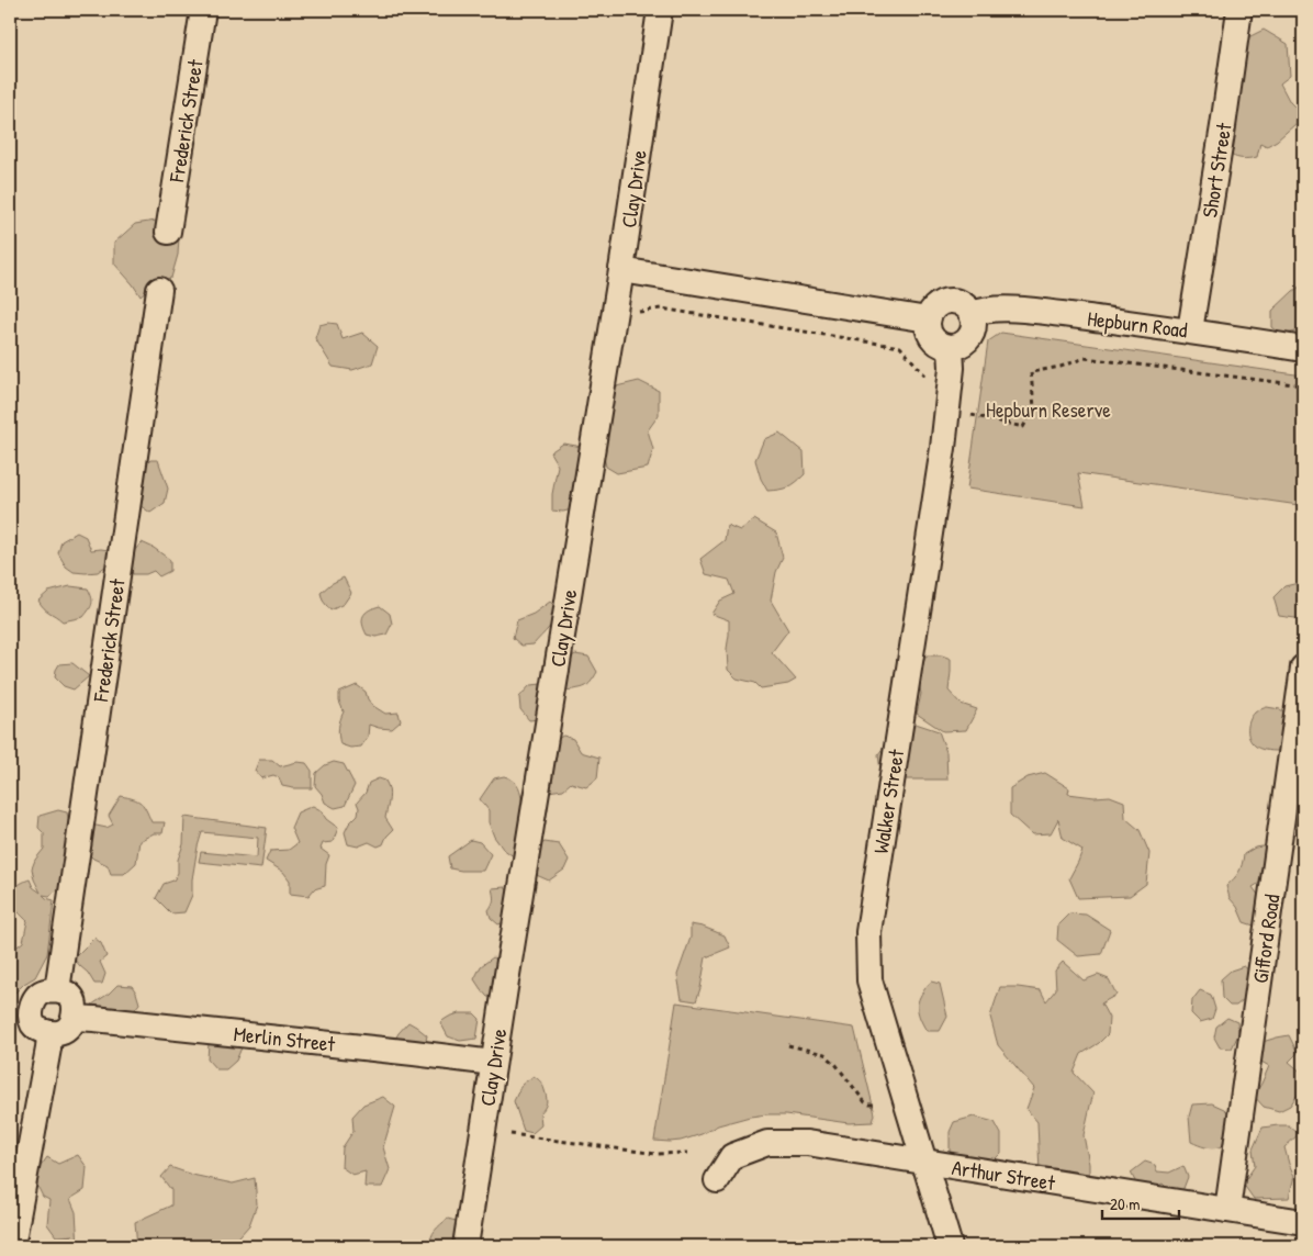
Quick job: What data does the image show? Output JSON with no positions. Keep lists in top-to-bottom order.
{
  "streets": {
    "street": [
      "Frederick Street",
      "Short Street",
      "Clay Drive",
      "Hepburn Road",
      "Walker Street",
      "Gifford Road",
      "Merlin Street",
      "Arthur Street"
    ]
  },
  "crossings": [
    ["Frederick Street", "Merlin Street"],
    ["Short Street", "Hepburn Road"],
    ["Clay Drive", "Merlin Street"],
    ["Hepburn Road", "Walker Street"],
    ["Walker Street", "Arthur Street"],
    ["Gifford Road", "Arthur Street"]
  ],
  "parks": ["Hepburn Reserve"],
  "scale_bar": "20 m"
}
